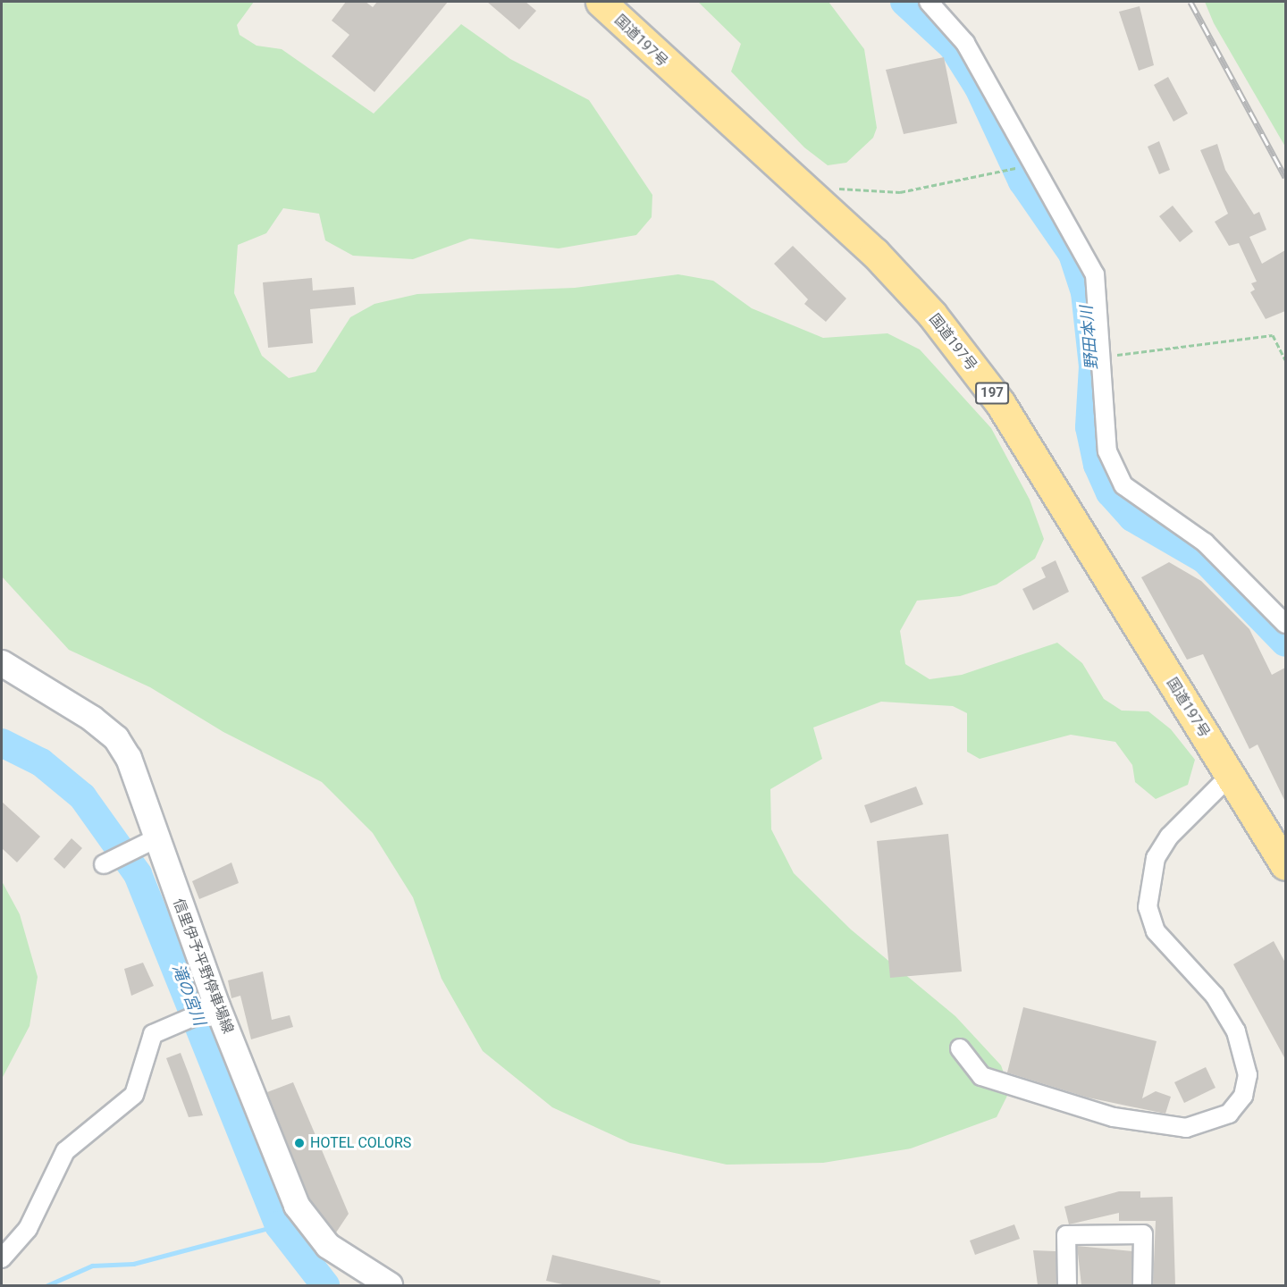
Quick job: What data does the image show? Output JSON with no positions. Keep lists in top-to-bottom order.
{
  "streets": {
    "highway": ["国道197号", "197"],
    "main road": ["信里伊予平野停車場線"]
  },
  "water": ["野田本川", "滝の宮川"],
  "places": ["HOTEL COLORS"]
}
